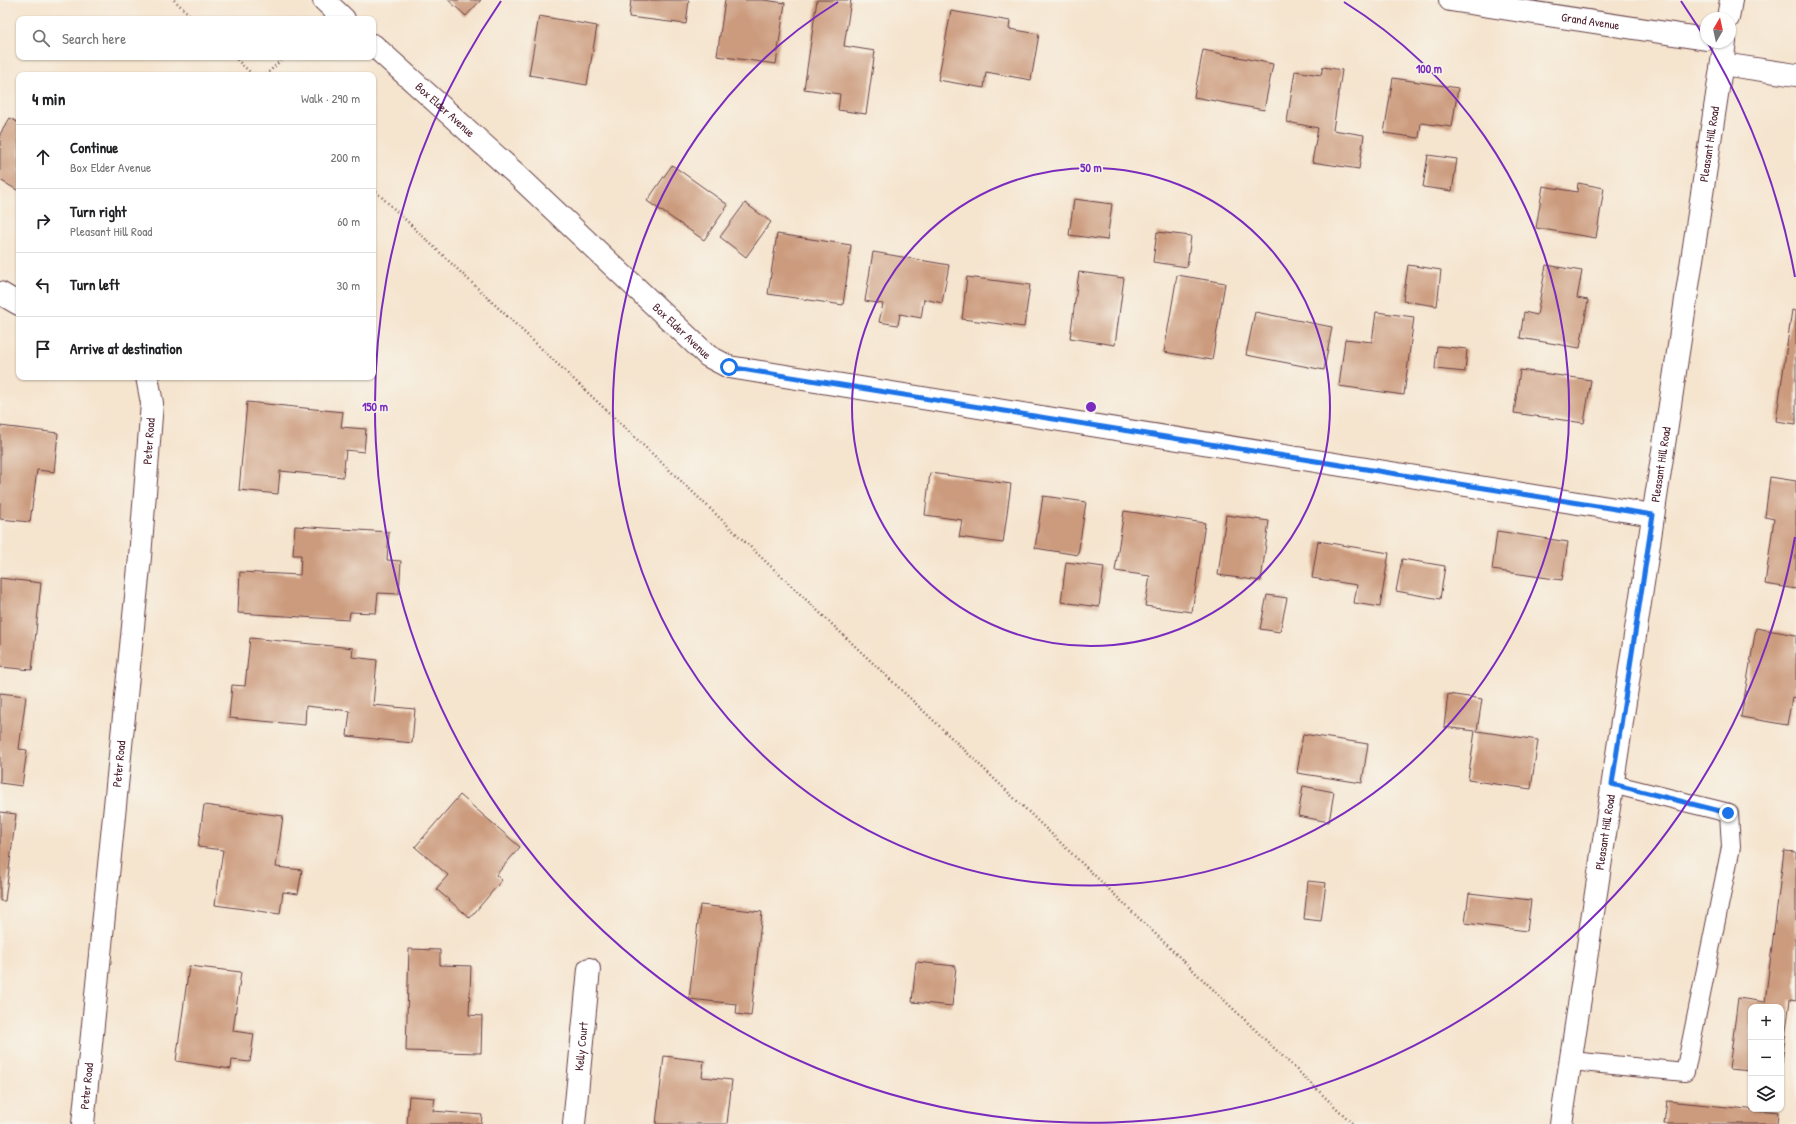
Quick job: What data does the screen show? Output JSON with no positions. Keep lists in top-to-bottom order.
{
  "streets": {
    "street": [
      "Grand Avenue",
      "Box Elder Avenue",
      "Pleasant Hill Road",
      "Peter Road",
      "Kelly Court"
    ]
  },
  "crossings": [
    ["Box Elder Avenue", "Pleasant Hill Road"]
  ],
  "north": "top",
  "page": {
    "search": "Search here",
    "heading": ["4 min", "Walk · 290 m"],
    "list": [
      ["Continue", "Box Elder Avenue", "200 m"],
      ["Turn right", "Pleasant Hill Road", "60 m"],
      ["Turn left", "30 m"],
      "Arrive at destination"
    ],
    "map_buttons": ["+", "−"]
  },
  "rings": ["100 m", "50 m", "150 m"]
}
